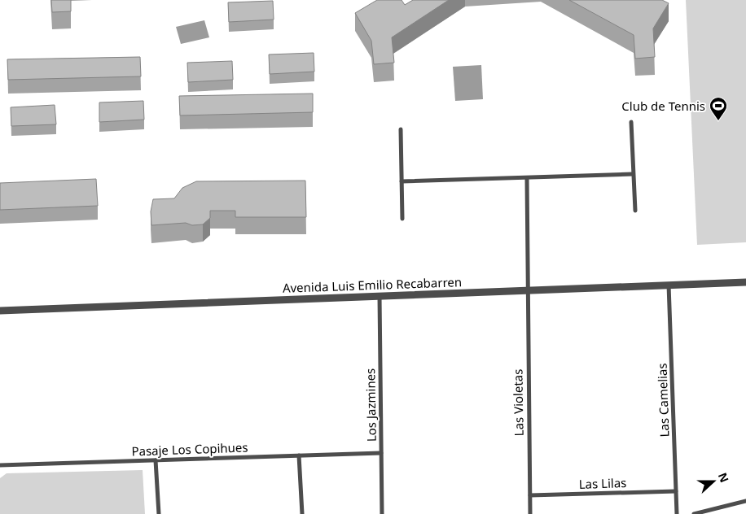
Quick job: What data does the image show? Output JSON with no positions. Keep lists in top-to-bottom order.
{
  "streets": {
    "street": [
      "Avenida Luis Emilio Recabarren",
      "Las Camelias",
      "Las Violetas",
      "Los Jazmines",
      "Pasaje Los Copihues",
      "Las Lilas"
    ]
  },
  "crossings": [
    ["Avenida Luis Emilio Recabarren", "Las Camelias"],
    ["Avenida Luis Emilio Recabarren", "Las Violetas"],
    ["Avenida Luis Emilio Recabarren", "Los Jazmines"],
    ["Las Camelias", "Las Lilas"],
    ["Las Violetas", "Las Lilas"],
    ["Los Jazmines", "Pasaje Los Copihues"]
  ],
  "places": {
    "sports": ["Club de Tennis"]
  },
  "north": "right"
}
